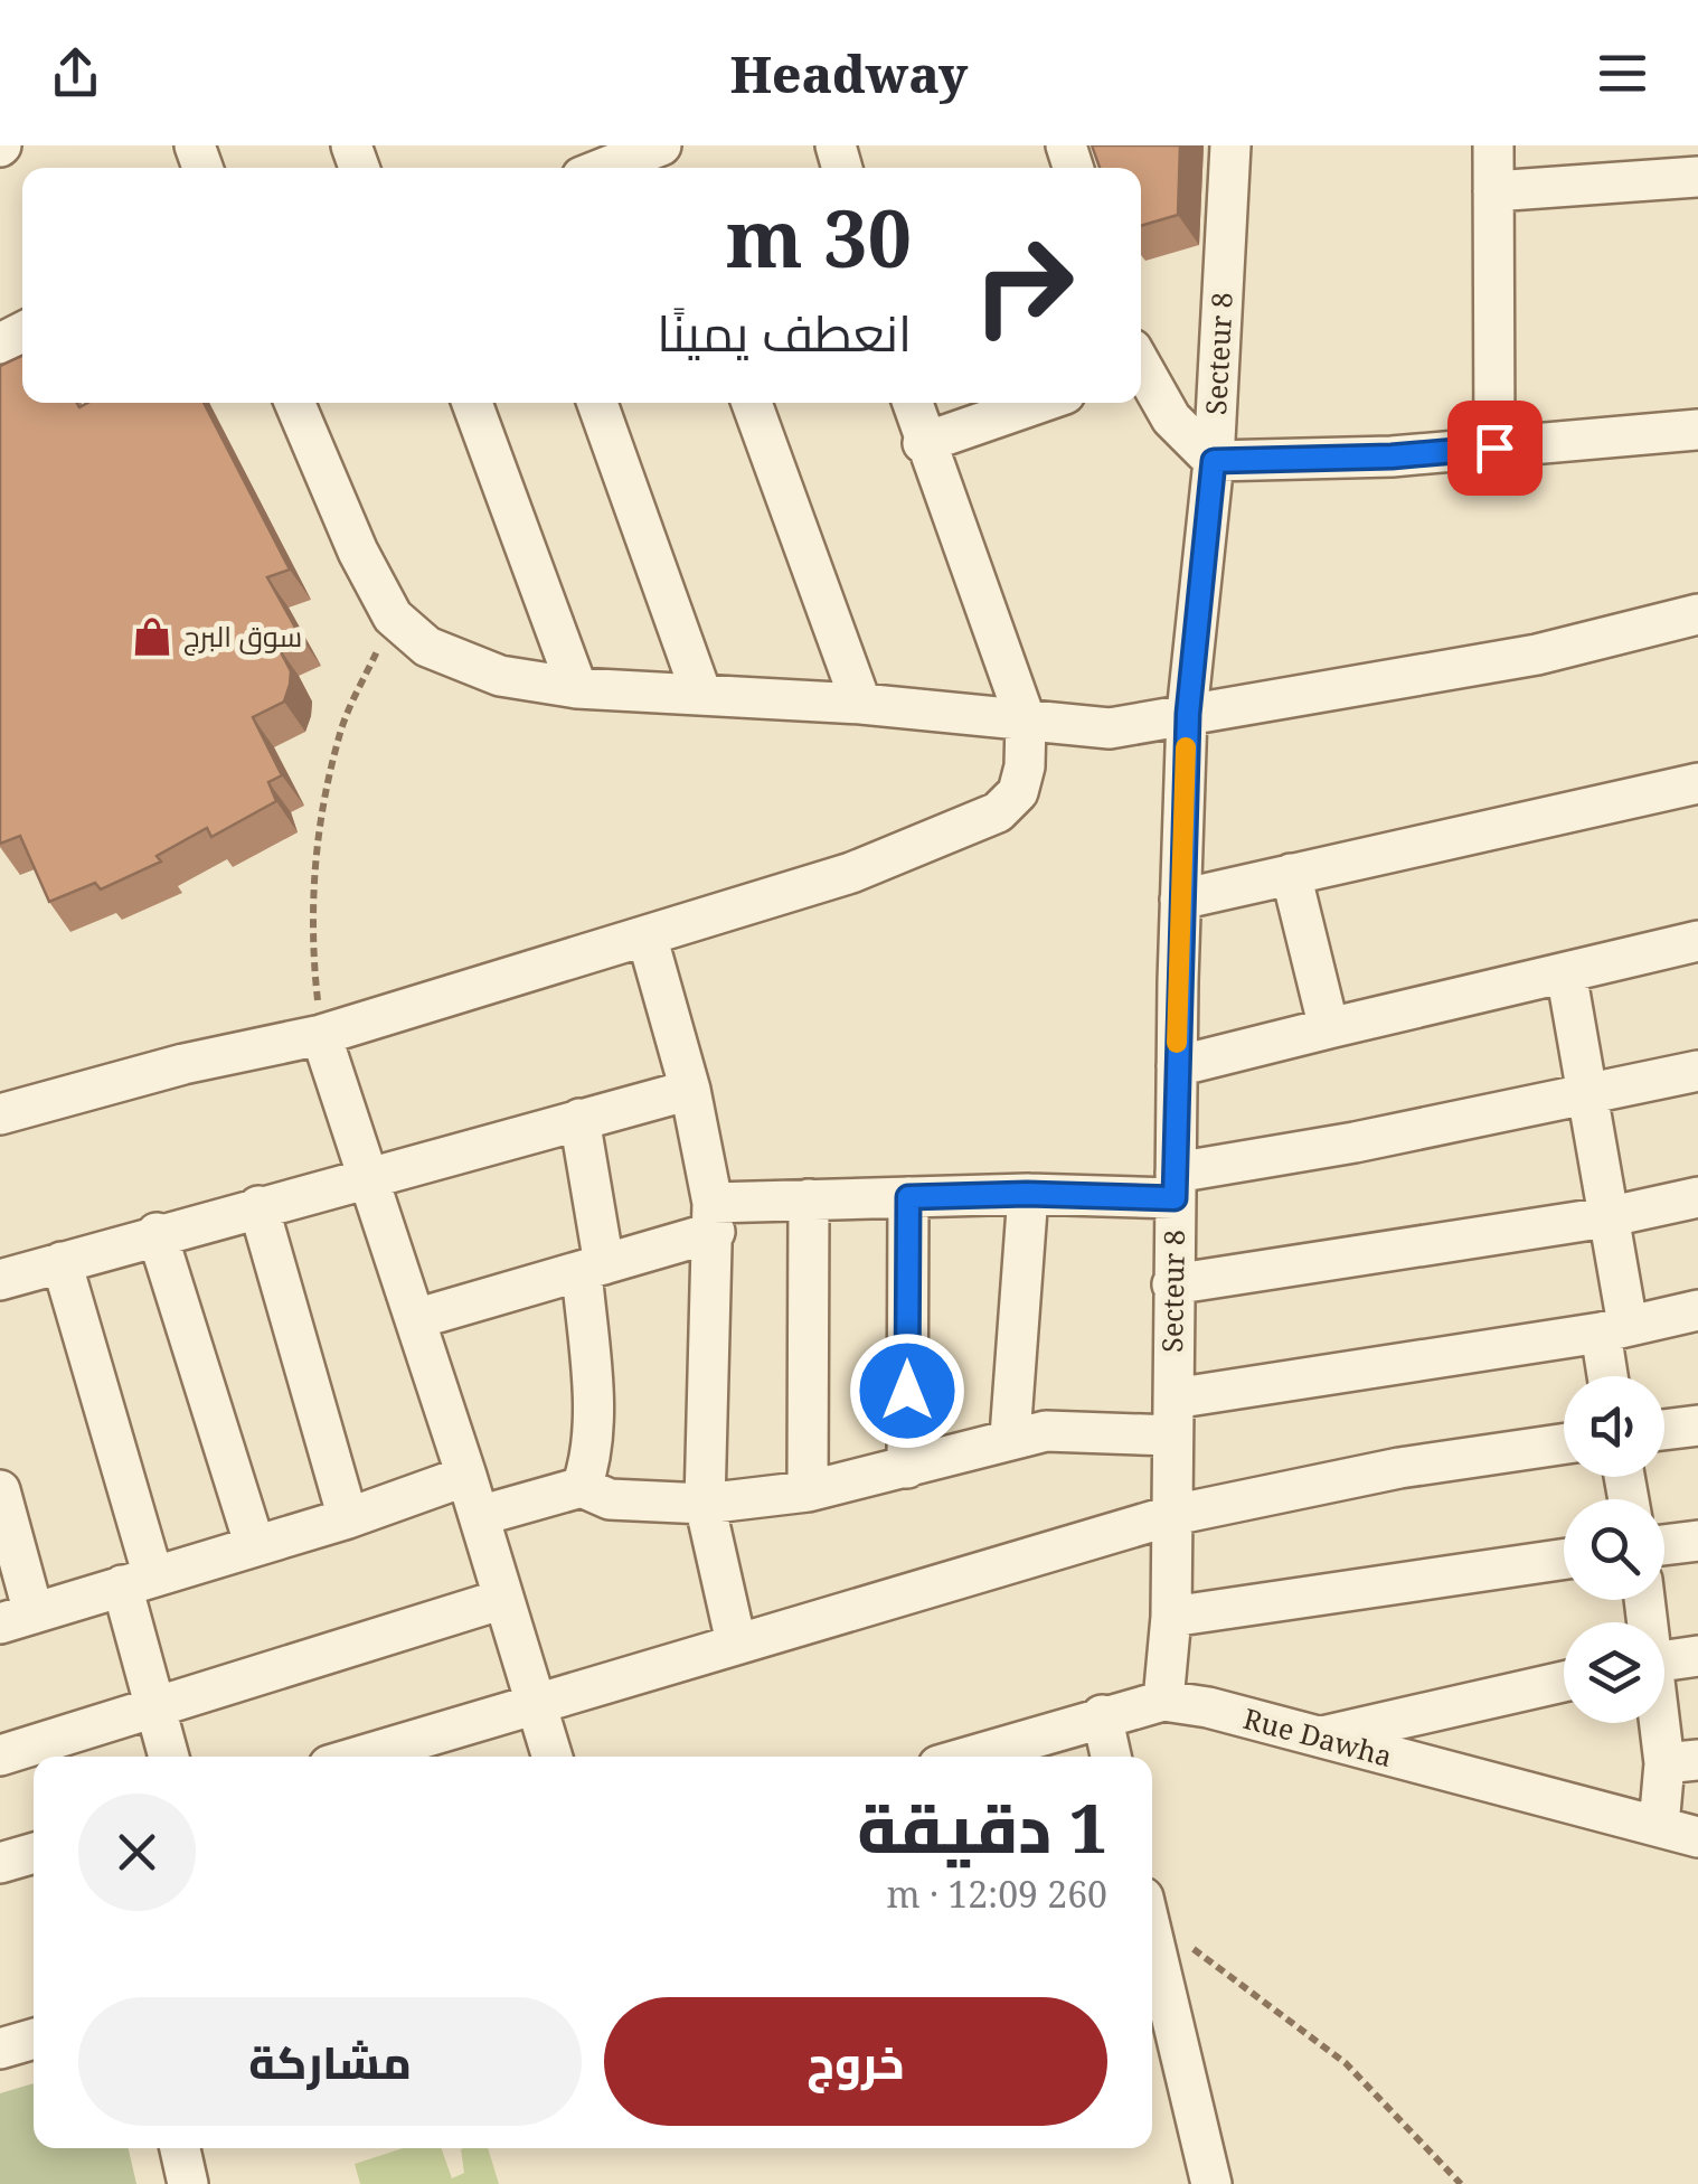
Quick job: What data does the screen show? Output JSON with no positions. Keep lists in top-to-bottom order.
{
  "streets": {
    "street": ["Secteur 8", "Rue Dawha"]
  },
  "crossings": [
    ["Secteur 8", "Rue Dawha"]
  ],
  "places": {
    "shop": ["سوق البرج"]
  },
  "page": {
    "header": "Headway",
    "turn": ["30 m", "انعطف يمينًا"],
    "heading": ["1 دقيقة", "260 m · 12:09"],
    "buttons": ["خروج", "مشاركة"]
  }
}
